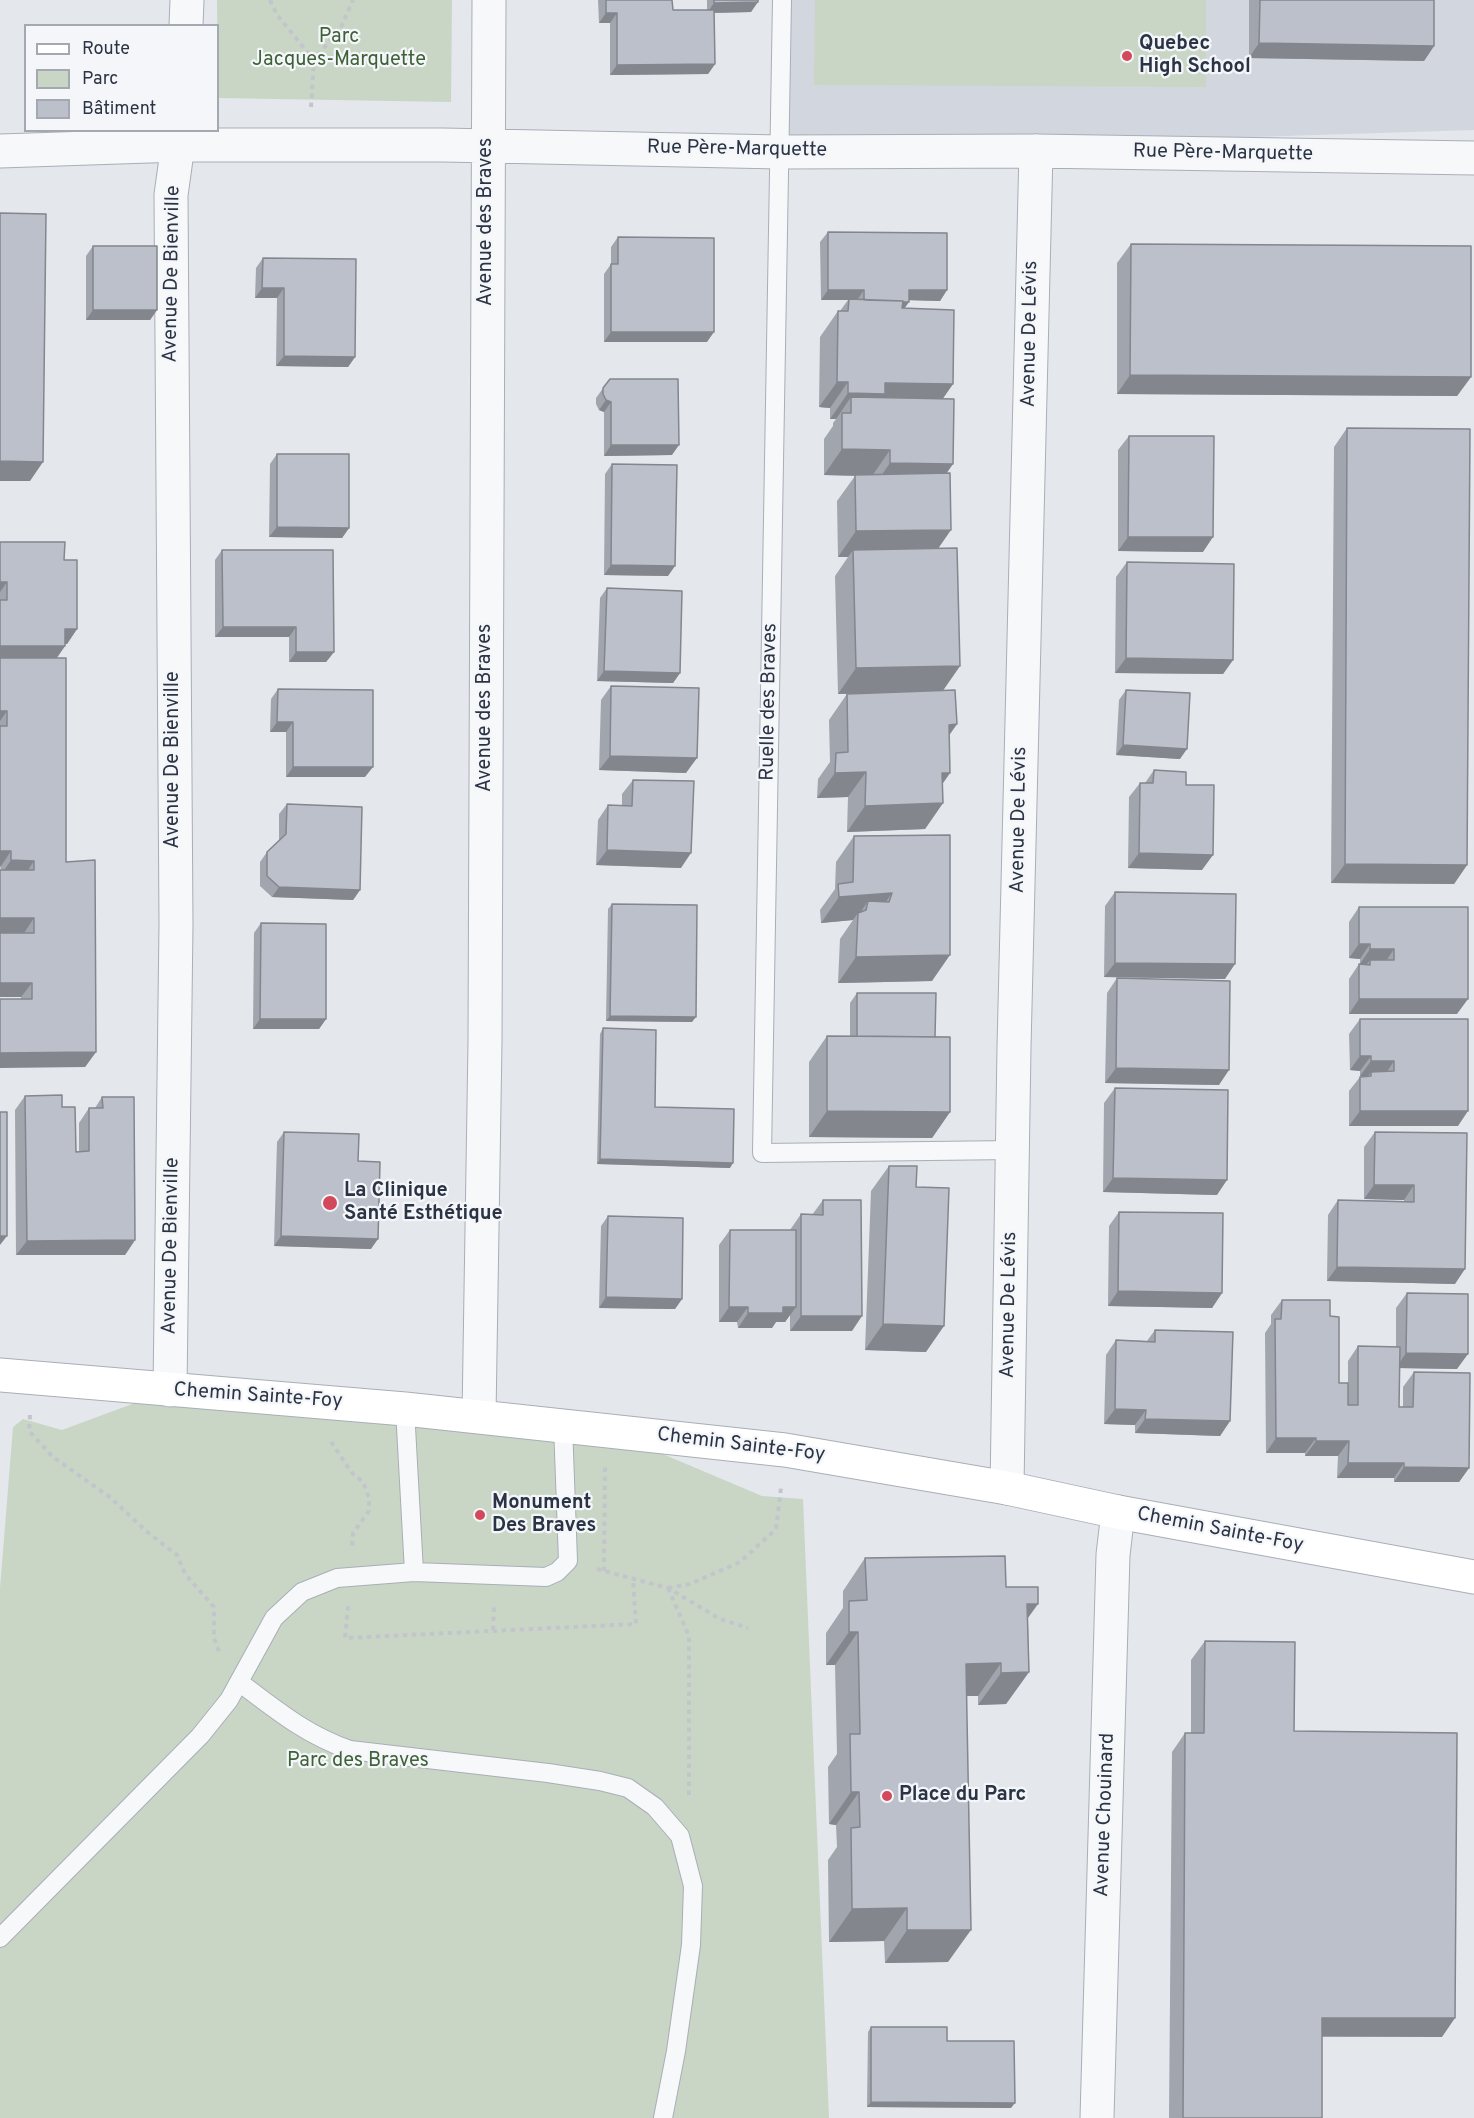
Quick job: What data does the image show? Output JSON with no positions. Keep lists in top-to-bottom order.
{
  "streets": {
    "main road": ["Chemin Sainte-Foy"],
    "street": [
      "Rue Père-Marquette",
      "Avenue des Braves",
      "Avenue De Bienville",
      "Avenue De Lévis",
      "Avenue Chouinard"
    ],
    "lane": ["Ruelle des Braves"]
  },
  "crossings": [
    ["Rue Père-Marquette", "Avenue des Braves"],
    ["Rue Père-Marquette", "Avenue De Bienville"],
    ["Rue Père-Marquette", "Avenue De Lévis"],
    ["Rue Père-Marquette", "Ruelle des Braves"],
    ["Avenue des Braves", "Chemin Sainte-Foy"],
    ["Avenue De Bienville", "Chemin Sainte-Foy"],
    ["Avenue De Lévis", "Ruelle des Braves"],
    ["Avenue De Lévis", "Chemin Sainte-Foy"],
    ["Chemin Sainte-Foy", "Avenue Chouinard"]
  ],
  "parks": ["Parc Jacques-Marquette", "Parc des Braves"],
  "places": [
    "Quebec High School",
    "La Clinique Santé Esthétique",
    "Monument Des Braves",
    "Place du Parc"
  ],
  "legend": ["Route", "Parc", "Bâtiment"]
}
